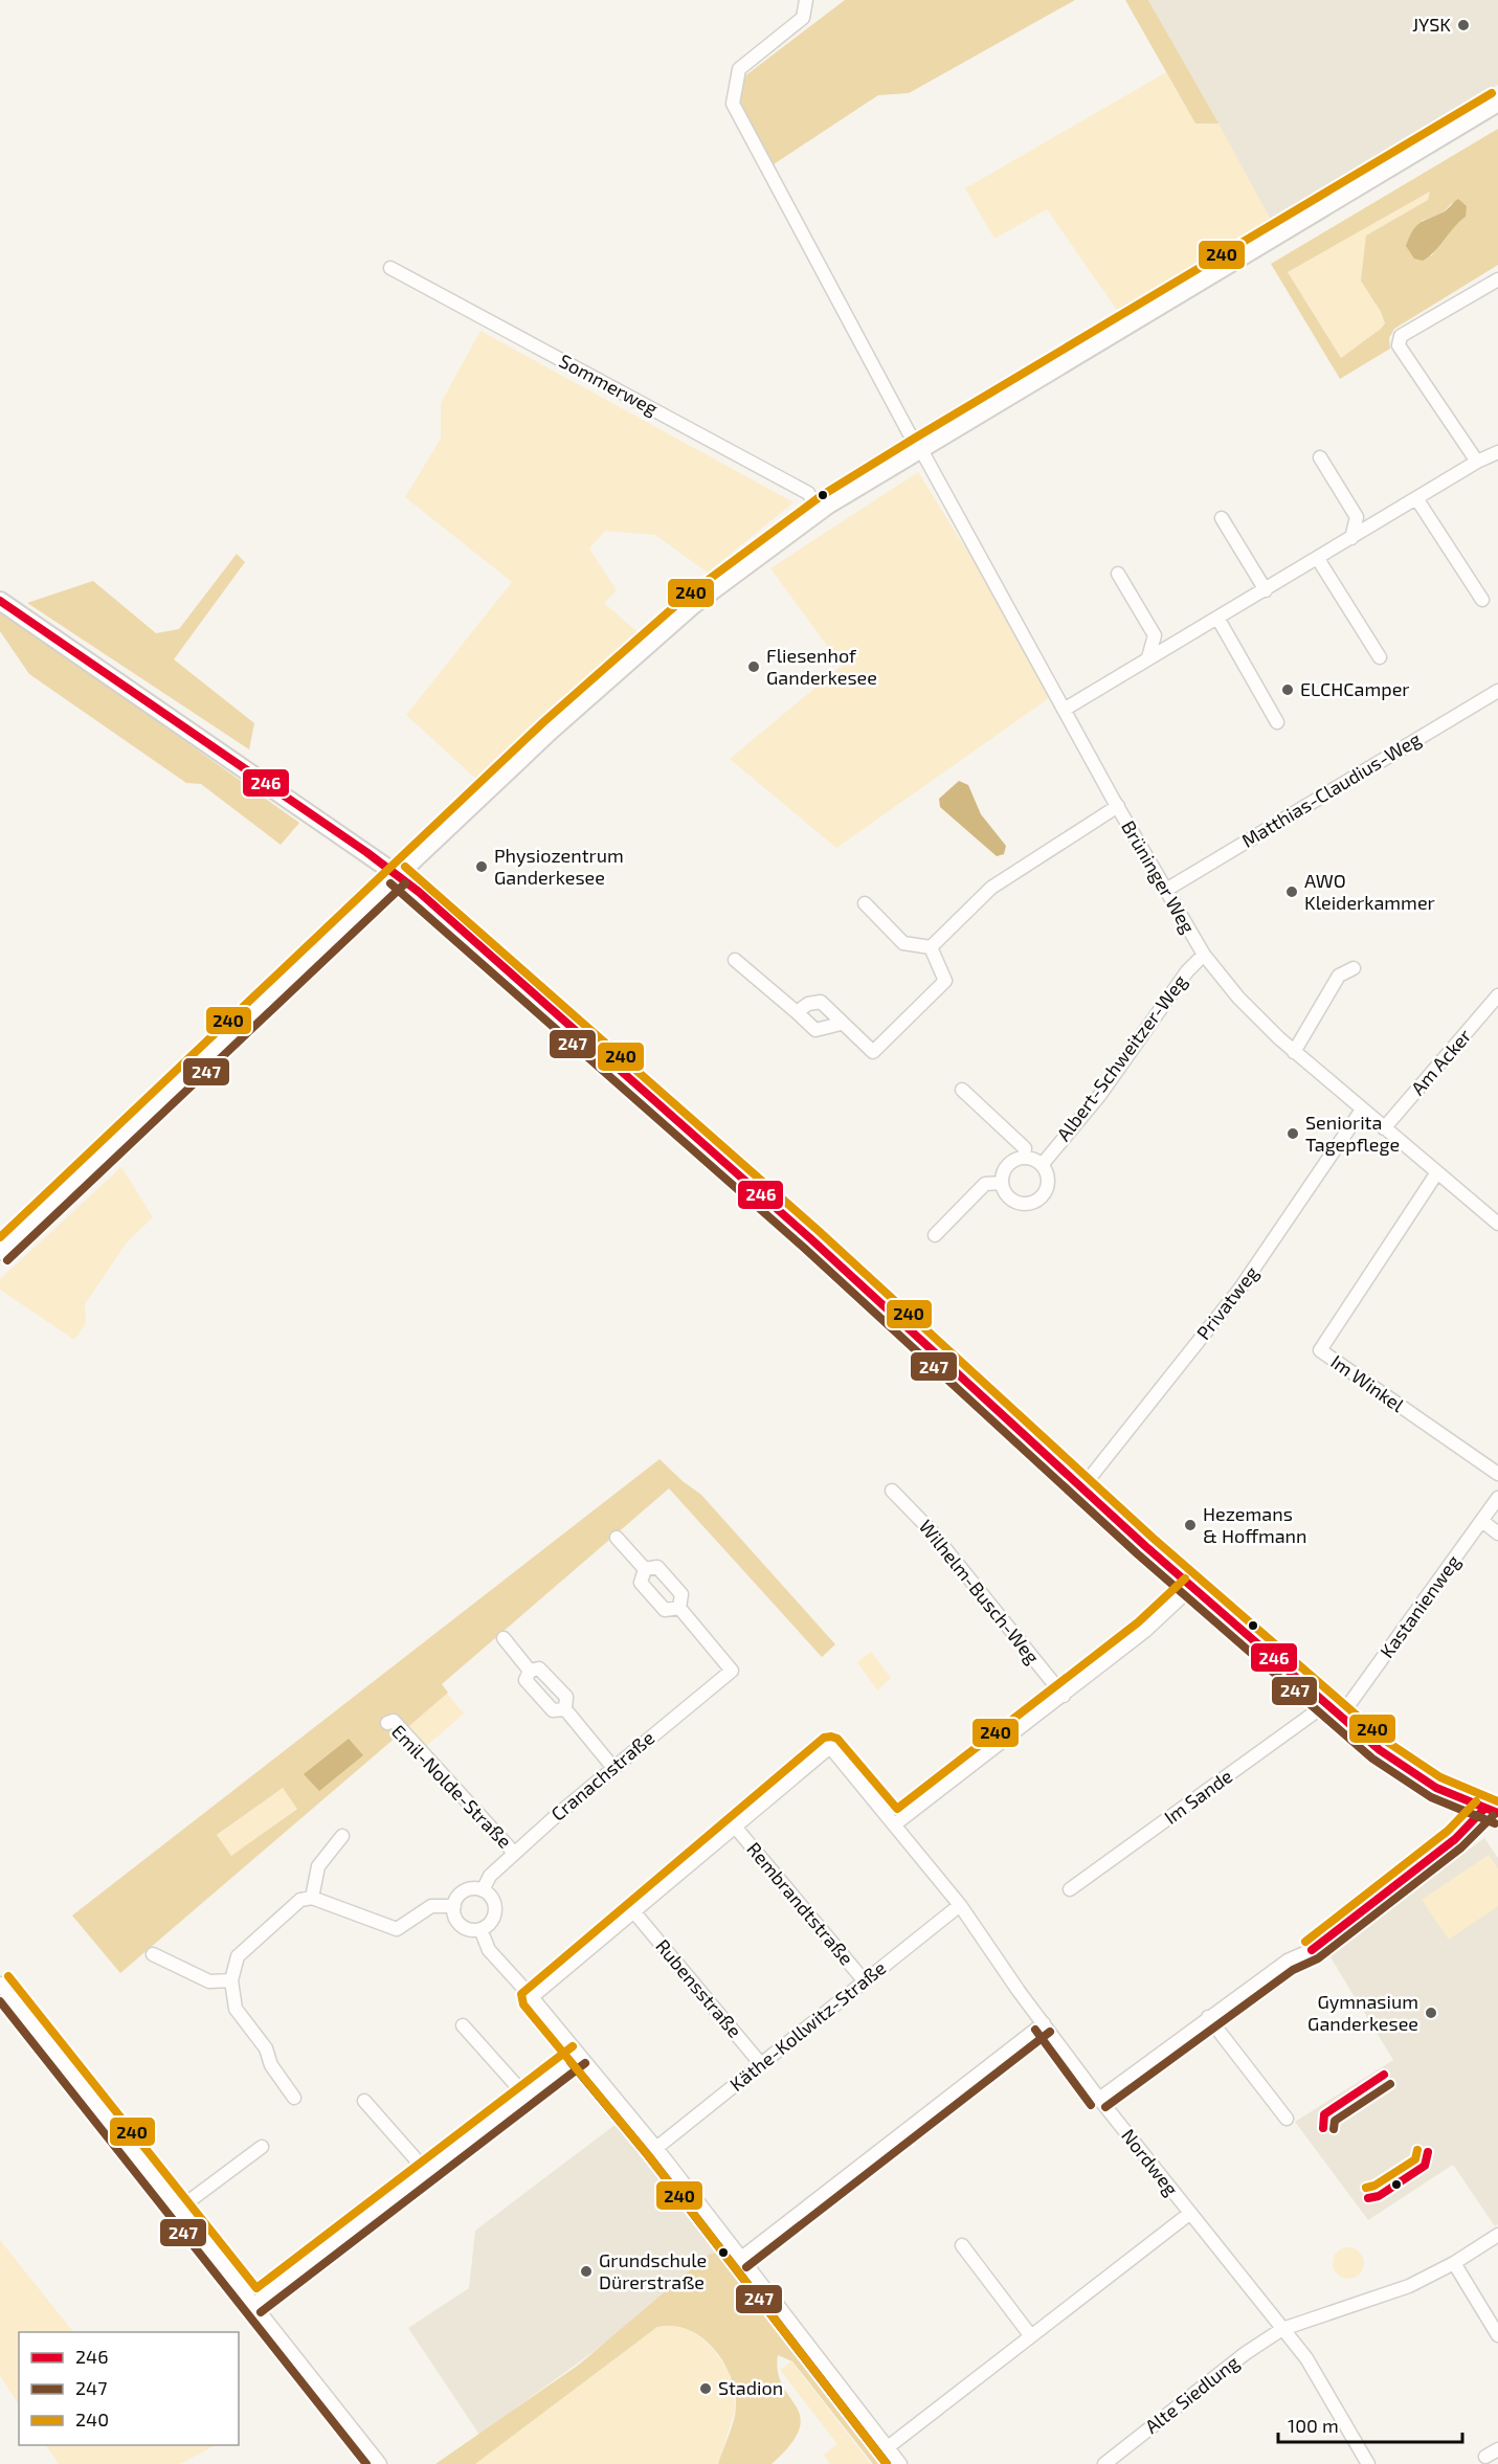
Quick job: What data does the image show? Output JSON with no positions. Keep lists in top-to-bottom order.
{
  "streets": {
    "street": [
      "Sommerweg",
      "Matthias-Claudius-Weg",
      "Brüninger Weg",
      "Albert-Schweitzer-Weg",
      "Am Acker",
      "Privatweg",
      "Im Winkel",
      "Wilhelm-Busch-Weg",
      "Kastanienweg",
      "Cranachstraße",
      "Emil-Nolde-Straße",
      "Im Sande",
      "Rembrandtstraße",
      "Rubensstraße",
      "Käthe-Kollwitz-Straße",
      "Nordweg",
      "Alte Siedlung"
    ]
  },
  "crossings": [
    ["Matthias-Claudius-Weg", "Brüninger Weg"],
    ["Brüninger Weg", "Albert-Schweitzer-Weg"],
    ["Brüninger Weg", "Am Acker"],
    ["Brüninger Weg", "Privatweg"],
    ["Brüninger Weg", "Im Winkel"],
    ["Cranachstraße", "Emil-Nolde-Straße"],
    ["Rembrandtstraße", "Käthe-Kollwitz-Straße"],
    ["Rembrandtstraße", "Nordweg"],
    ["Rubensstraße", "Käthe-Kollwitz-Straße"],
    ["Käthe-Kollwitz-Straße", "Nordweg"],
    ["Nordweg", "Alte Siedlung"]
  ],
  "places": [
    "JYSK",
    "Fliesenhof Ganderkesee",
    "ELCHCamper",
    "Physiozentrum Ganderkesee",
    "AWO Kleiderkammer",
    "Seniorita Tagepflege",
    "Hezemans & Hoffmann",
    "Gymnasium Ganderkesee",
    "Grundschule Dürerstraße",
    "Stadion"
  ],
  "lines": ["transit line 240", "transit line 246", "transit line 247"],
  "legend": ["246", "247", "240"],
  "scale_bar": "100 m"
}
